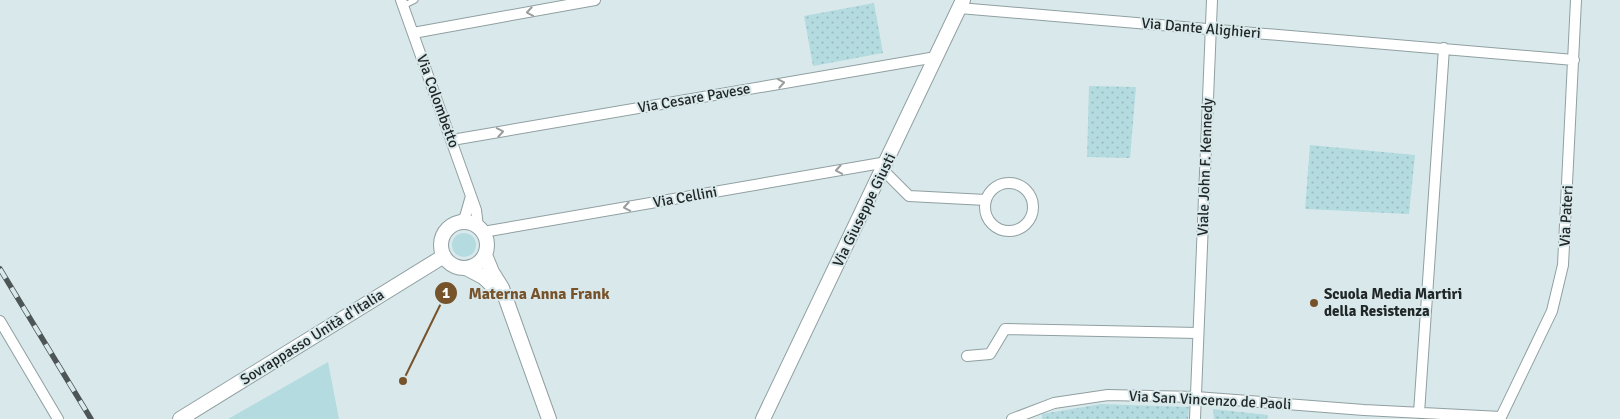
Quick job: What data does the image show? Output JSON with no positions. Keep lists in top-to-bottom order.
{
  "streets": {
    "street": [
      "Via Dante Alighieri",
      "Via Cesare Pavese",
      "Via Colombetto",
      "Viale John F. Kennedy",
      "Via Cellini",
      "Via Giuseppe Giusti",
      "Via Pateri",
      "Sovrappasso Unità d'Italia",
      "Via San Vincenzo de Paoli"
    ]
  },
  "crossings": [
    ["Via Dante Alighieri", "Viale John F. Kennedy"],
    ["Via Dante Alighieri", "Via Giuseppe Giusti"],
    ["Via Dante Alighieri", "Via Pateri"],
    ["Via Cesare Pavese", "Via Colombetto"],
    ["Via Cesare Pavese", "Via Giuseppe Giusti"],
    ["Via Colombetto", "Via Cellini"],
    ["Via Colombetto", "Sovrappasso Unità d'Italia"],
    ["Viale John F. Kennedy", "Via San Vincenzo de Paoli"],
    ["Via Cellini", "Via Giuseppe Giusti"],
    ["Via Cellini", "Sovrappasso Unità d'Italia"],
    ["Via Pateri", "Via San Vincenzo de Paoli"]
  ],
  "one_way": ["Via Cesare Pavese", "Via Cellini"],
  "places": ["Scuola Media Martiri della Resistenza", "Materna Anna Frank"]
}
